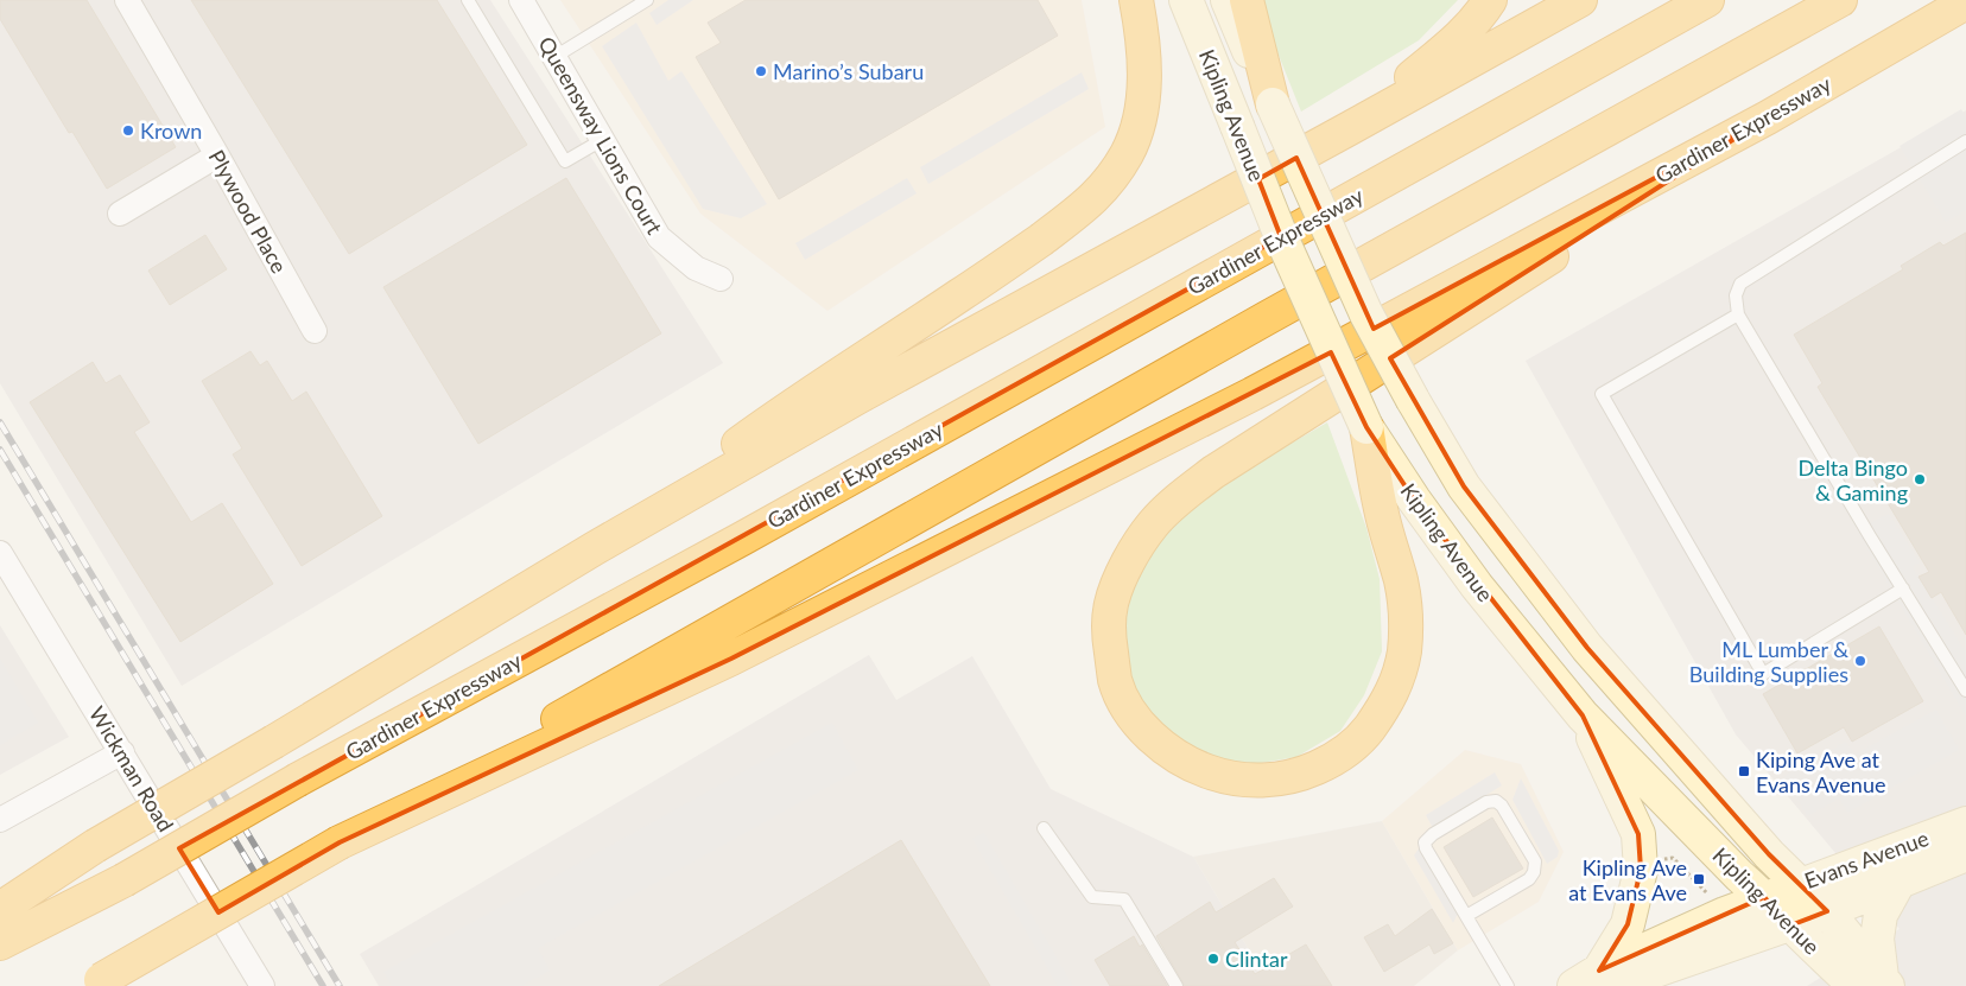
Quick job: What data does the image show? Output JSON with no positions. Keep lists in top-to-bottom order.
{
  "streets": {
    "highway": ["Gardiner Expressway"],
    "main road": ["Kipling Avenue", "Evans Avenue"],
    "street": ["Queensway Lions Court", "Plywood Place", "Wickman Road"]
  },
  "crossings": [
    ["Kipling Avenue", "Evans Avenue"]
  ],
  "places": {
    "other": [
      "Marino’s Subaru",
      "Krown",
      "Delta Bingo & Gaming",
      "ML Lumber & Building Supplies",
      "Clintar"
    ],
    "transit": ["Kiping Ave at Evans Avenue", "Kipling Ave at Evans Ave"]
  }
}
